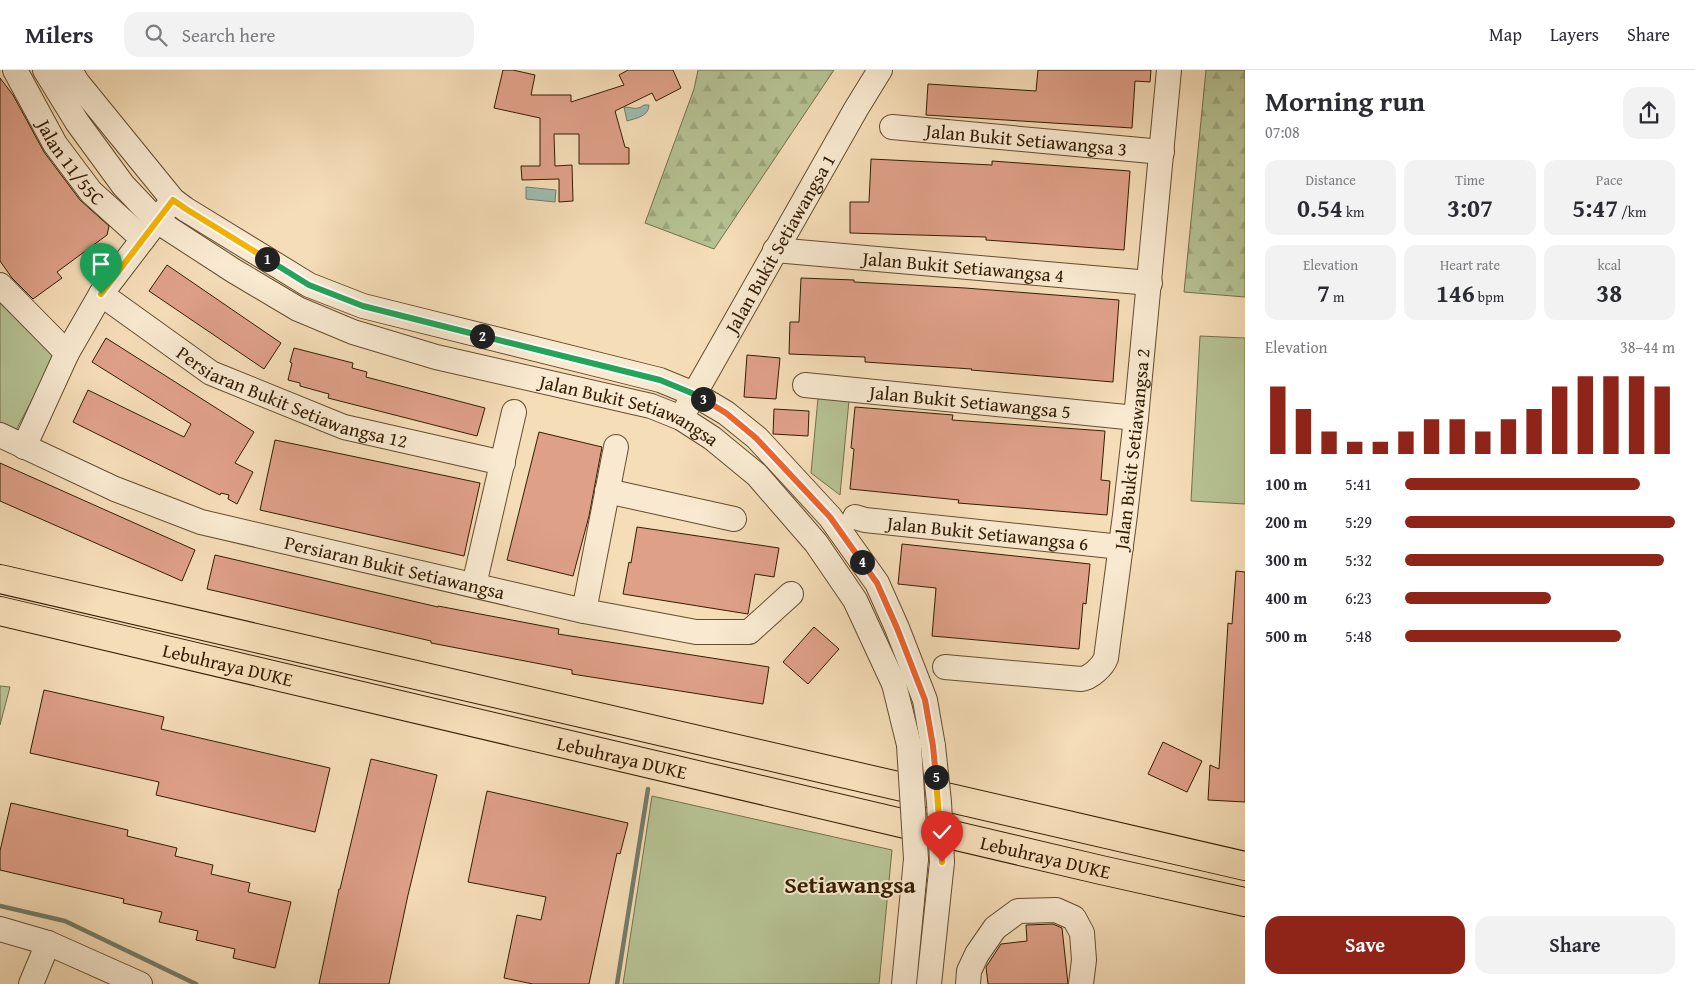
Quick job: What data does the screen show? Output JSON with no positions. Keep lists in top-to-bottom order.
{
  "streets": {
    "highway": ["Lebuhraya DUKE"],
    "street": [
      "Jalan Bukit Setiawangsa 3",
      "Jalan 11/55C",
      "Jalan Bukit Setiawangsa 1",
      "Jalan Bukit Setiawangsa 4",
      "Persiaran Bukit Setiawangsa 12",
      "Jalan Bukit Setiawangsa 5",
      "Jalan Bukit Setiawangsa",
      "Jalan Bukit Setiawangsa 2",
      "Jalan Bukit Setiawangsa 6",
      "Persiaran Bukit Setiawangsa"
    ]
  },
  "crossings": [
    ["Jalan Bukit Setiawangsa 3", "Jalan Bukit Setiawangsa 2"],
    ["Jalan 11/55C", "Jalan Bukit Setiawangsa"],
    ["Jalan Bukit Setiawangsa 1", "Jalan Bukit Setiawangsa 4"],
    ["Jalan Bukit Setiawangsa 1", "Jalan Bukit Setiawangsa"],
    ["Jalan Bukit Setiawangsa 4", "Jalan Bukit Setiawangsa 2"],
    ["Jalan Bukit Setiawangsa 5", "Jalan Bukit Setiawangsa 2"],
    ["Jalan Bukit Setiawangsa 2", "Jalan Bukit Setiawangsa 6"]
  ],
  "districts": ["Setiawangsa"],
  "page": {
    "header": "Milers",
    "search": "Search here",
    "nav": ["Map", "Layers", "Share"],
    "heading": ["Morning run", "07:08"],
    "stats": [
      ["Distance", "0.54 km"],
      ["Time", "3:07"],
      ["Pace", "5:47 /km"],
      ["Elevation", "7 m"],
      ["Heart rate", "146 bpm"],
      ["kcal", "38"]
    ],
    "pins": [
      "1",
      "2",
      "3",
      "4",
      "5"
    ],
    "chart": ["Elevation", "38–44 m"],
    "list": [
      {
        "name": "100 m",
        "note": "5:41"
      },
      {
        "name": "200 m",
        "note": "5:29"
      },
      {
        "name": "300 m",
        "note": "5:32"
      },
      {
        "name": "400 m",
        "note": "6:23"
      },
      {
        "name": "500 m",
        "note": "5:48"
      }
    ],
    "buttons": ["Save", "Share"]
  }
}
